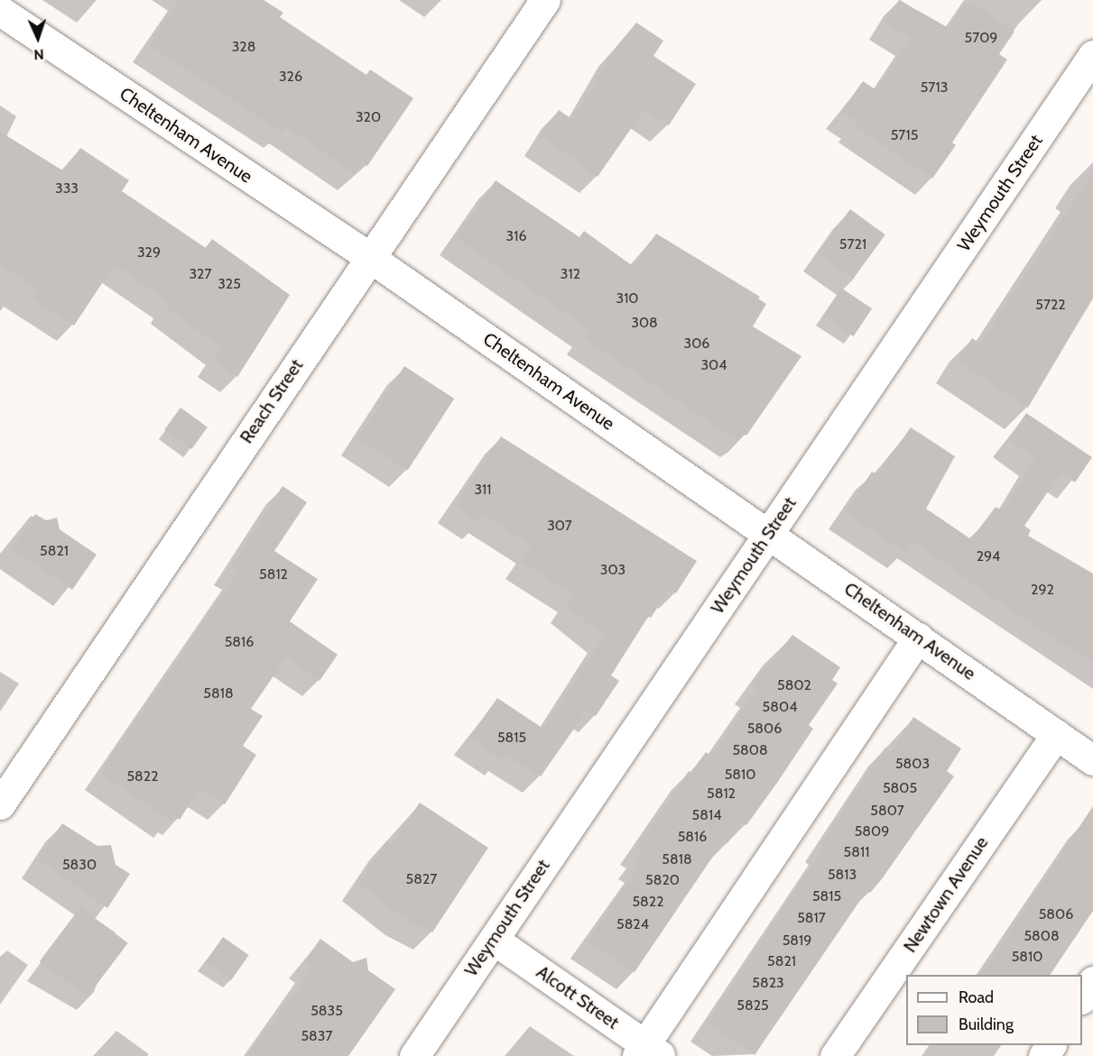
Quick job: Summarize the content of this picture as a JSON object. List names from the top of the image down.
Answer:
{
  "streets": {
    "street": [
      "Cheltenham Avenue",
      "Weymouth Street",
      "Reach Street",
      "Newtown Avenue",
      "Alcott Street"
    ]
  },
  "crossings": [
    ["Cheltenham Avenue", "Weymouth Street"],
    ["Cheltenham Avenue", "Reach Street"],
    ["Cheltenham Avenue", "Newtown Avenue"],
    ["Weymouth Street", "Alcott Street"]
  ],
  "house_numbers": [
    "5709",
    "328",
    "326",
    "5713",
    "320",
    "5715",
    "333",
    "316",
    "5721",
    "329",
    "327",
    "312",
    "325",
    "310",
    "5722",
    "308",
    "306",
    "304",
    "311",
    "307",
    "5821",
    "294",
    "303",
    "5812",
    "292",
    "5816",
    "5802",
    "5818",
    "5804",
    "5806",
    "5815",
    "5808",
    "5803",
    "5810",
    "5822",
    "5805",
    "5812",
    "5807",
    "5814",
    "5809",
    "5816",
    "5811",
    "5818",
    "5830",
    "5813",
    "5827",
    "5820",
    "5815",
    "5822",
    "5806",
    "5817",
    "5824",
    "5808",
    "5819",
    "5810",
    "5821",
    "5823",
    "5825",
    "5835",
    "5837"
  ],
  "legend": ["Road", "Building"],
  "north": "bottom"
}
